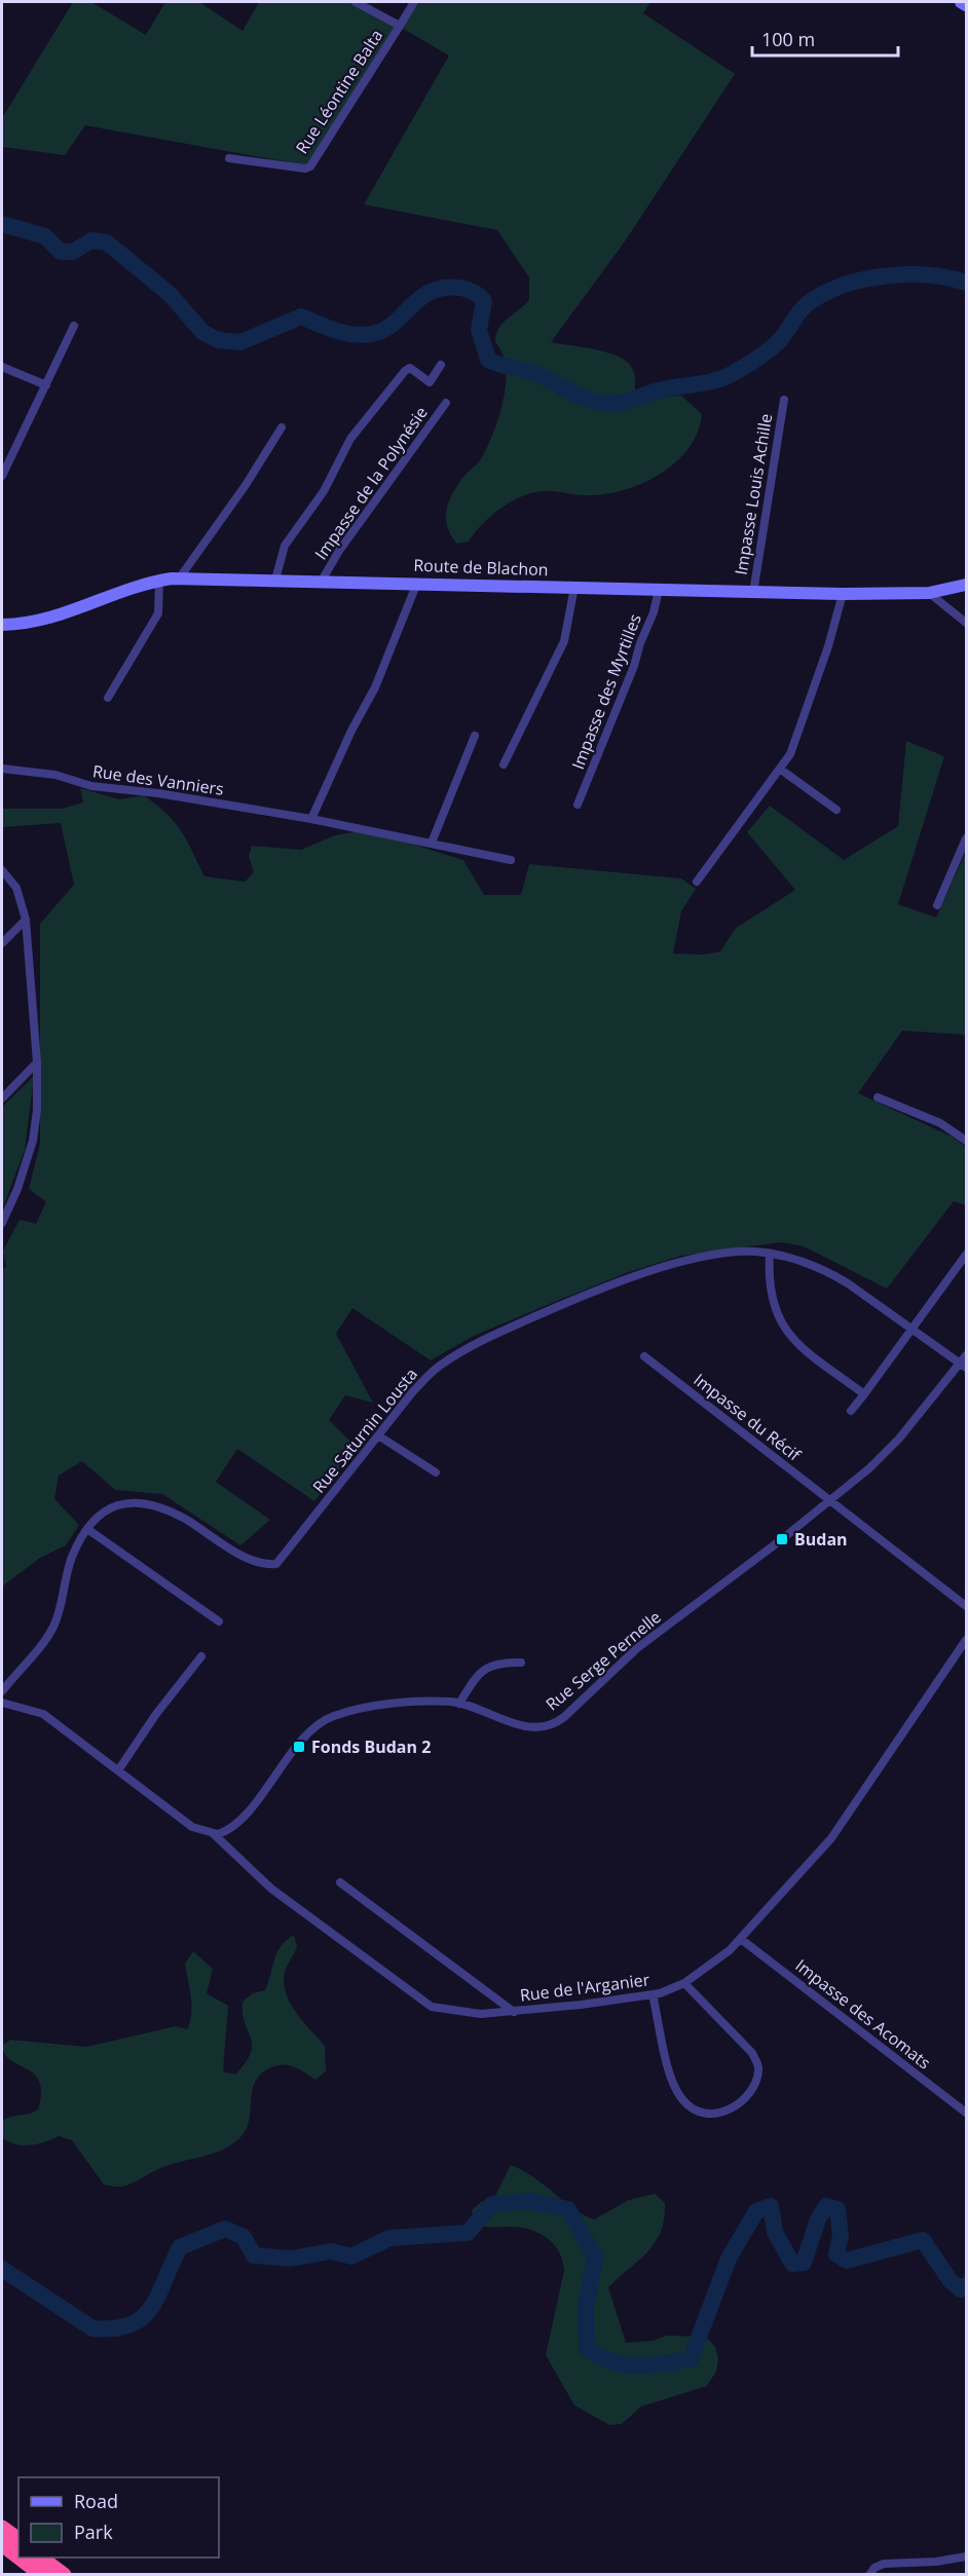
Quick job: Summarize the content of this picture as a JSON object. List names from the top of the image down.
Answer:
{
  "streets": {
    "street": [
      "Rue Léontine Balta",
      "Impasse de la Polynésie",
      "Impasse Louis Achille",
      "Route de Blachon",
      "Impasse des Myrtilles",
      "Rue des Vanniers",
      "Impasse du Récif",
      "Rue Saturnin Lousta",
      "Rue Serge Pernelle",
      "Rue de l'Arganier",
      "Impasse des Acomats"
    ]
  },
  "crossings": [
    ["Impasse de la Polynésie", "Route de Blachon"],
    ["Impasse Louis Achille", "Route de Blachon"],
    ["Route de Blachon", "Impasse des Myrtilles"],
    ["Impasse du Récif", "Rue Serge Pernelle"],
    ["Rue Saturnin Lousta", "Rue Serge Pernelle"],
    ["Rue Serge Pernelle", "Rue de l'Arganier"],
    ["Rue de l'Arganier", "Impasse des Acomats"]
  ],
  "places": {
    "transit": ["Budan", "Fonds Budan 2"]
  },
  "legend": ["Road", "Park"],
  "scale_bar": "100 m"
}
